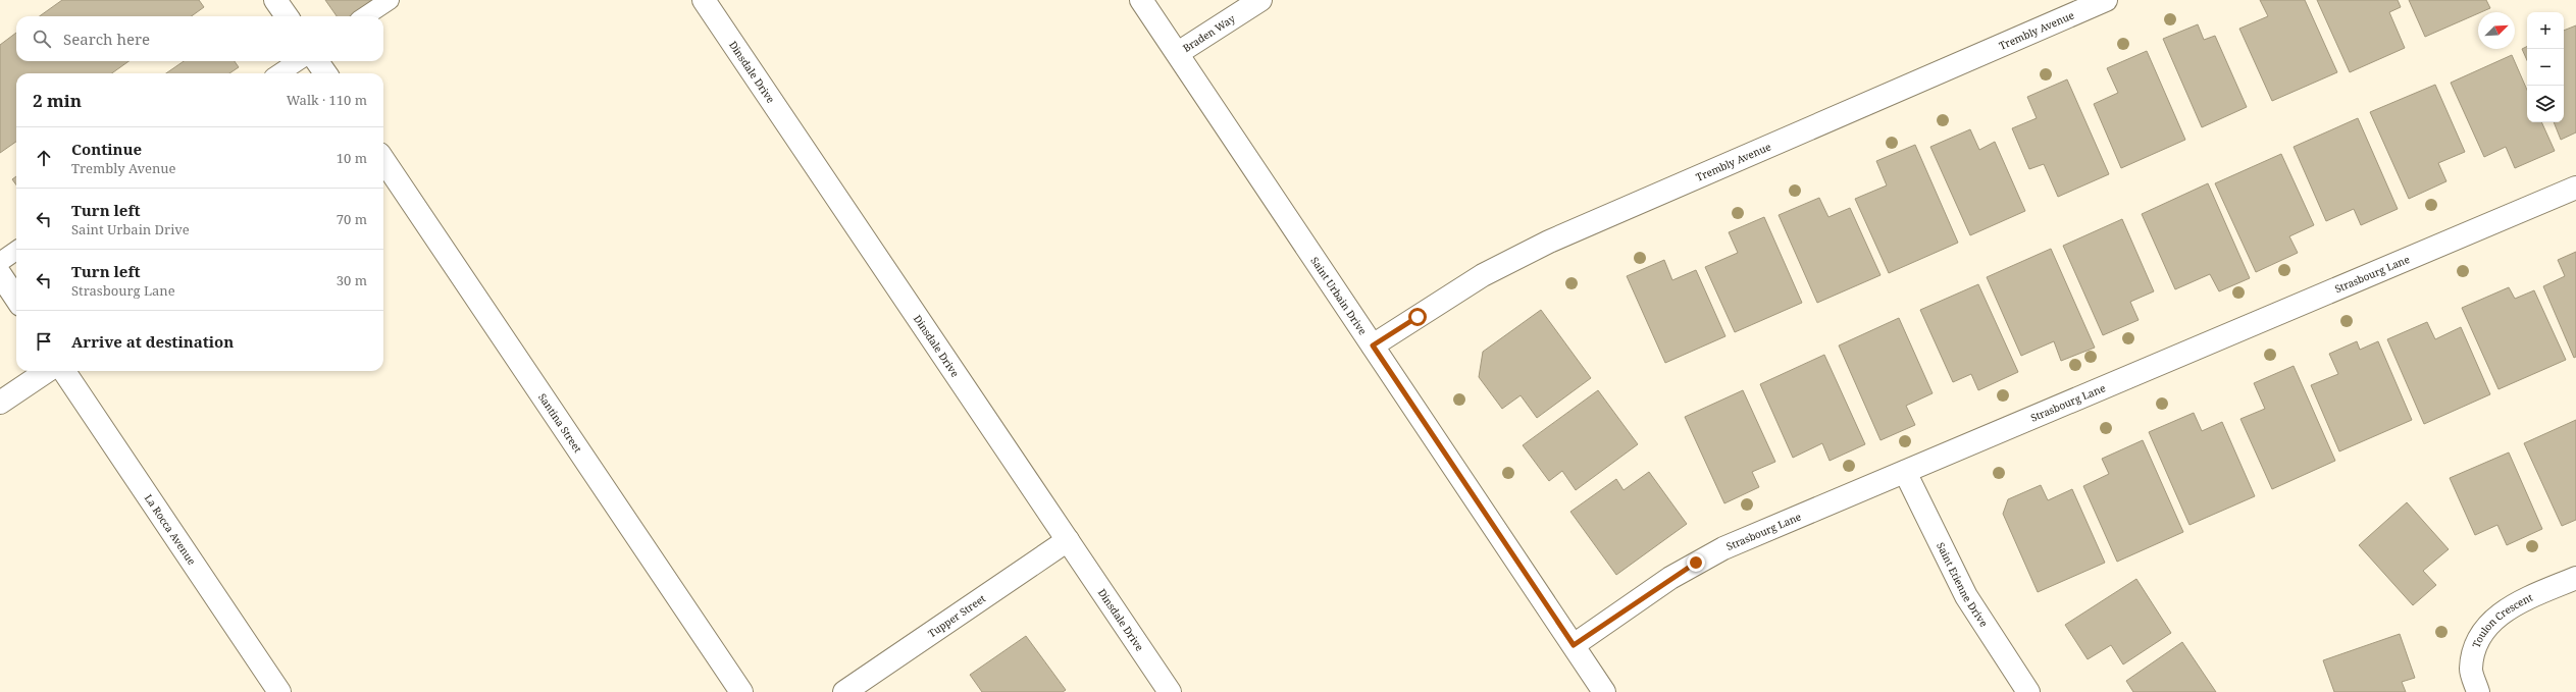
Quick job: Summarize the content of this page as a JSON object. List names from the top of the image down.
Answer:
{
  "streets": {
    "street": [
      "Trembly Avenue",
      "Braden Way",
      "Dinsdale Drive",
      "Strasbourg Lane",
      "Saint Urbain Drive",
      "Santina Street",
      "La Rocca Avenue",
      "Saint Etienne Drive",
      "Tupper Street",
      "Toulon Crescent"
    ]
  },
  "crossings": [
    ["Trembly Avenue", "Saint Urbain Drive"],
    ["Braden Way", "Saint Urbain Drive"],
    ["Dinsdale Drive", "Tupper Street"],
    ["Strasbourg Lane", "Saint Urbain Drive"],
    ["Strasbourg Lane", "Saint Etienne Drive"]
  ],
  "north": "top right",
  "page": {
    "map_buttons": ["+", "−"],
    "search": "Search here",
    "heading": ["2 min", "Walk · 110 m"],
    "list": [
      ["Continue", "Trembly Avenue", "10 m"],
      ["Turn left", "Saint Urbain Drive", "70 m"],
      ["Turn left", "Strasbourg Lane", "30 m"],
      "Arrive at destination"
    ]
  }
}
